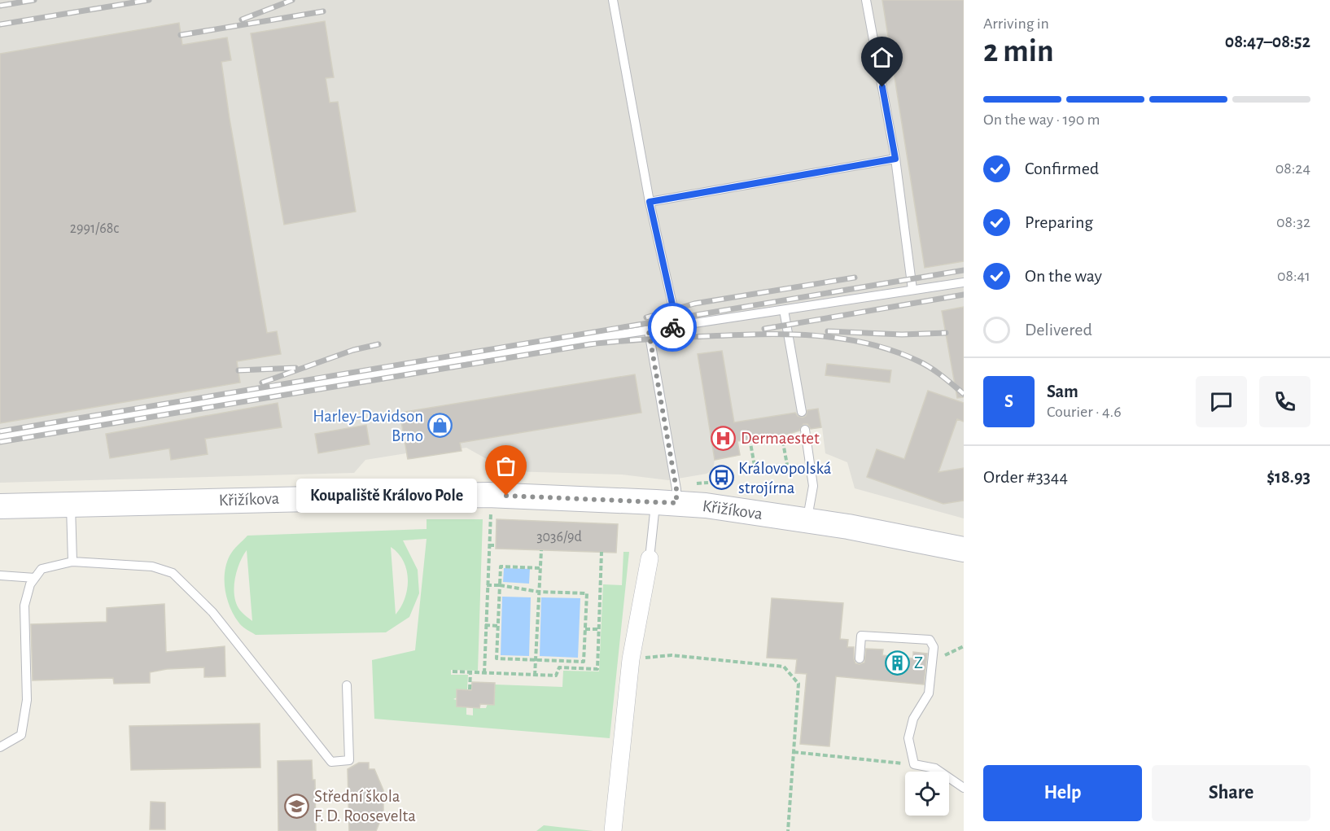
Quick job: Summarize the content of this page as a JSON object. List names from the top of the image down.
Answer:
{
  "streets": {
    "street": ["Křižíkova"]
  },
  "places": {
    "shop": ["Harley-Davidson Brno"],
    "hospital": ["Dermaestet"],
    "bus stop": ["Královopolská strojírna"],
    "other": ["Koupaliště Královo Pole"],
    "building": ["Z"],
    "school or university": ["Střední škola F. D. Roosevelta"]
  },
  "house_numbers": ["2991/68c", "3036/9d"],
  "page": {
    "heading": ["2 min", "Arriving in", "08:47–08:52"],
    "panel": [
      "Sam",
      "Courier · 4.6",
      "Order #3344",
      "$18.93"
    ],
    "bar": "On the way · 190 m",
    "list": [
      ["Confirmed", "08:24"],
      ["Preparing", "08:32"],
      ["On the way", "08:41"],
      "Delivered"
    ],
    "round": "S",
    "bubble": "Koupaliště Královo Pole",
    "buttons": ["Help", "Share"]
  }
}
